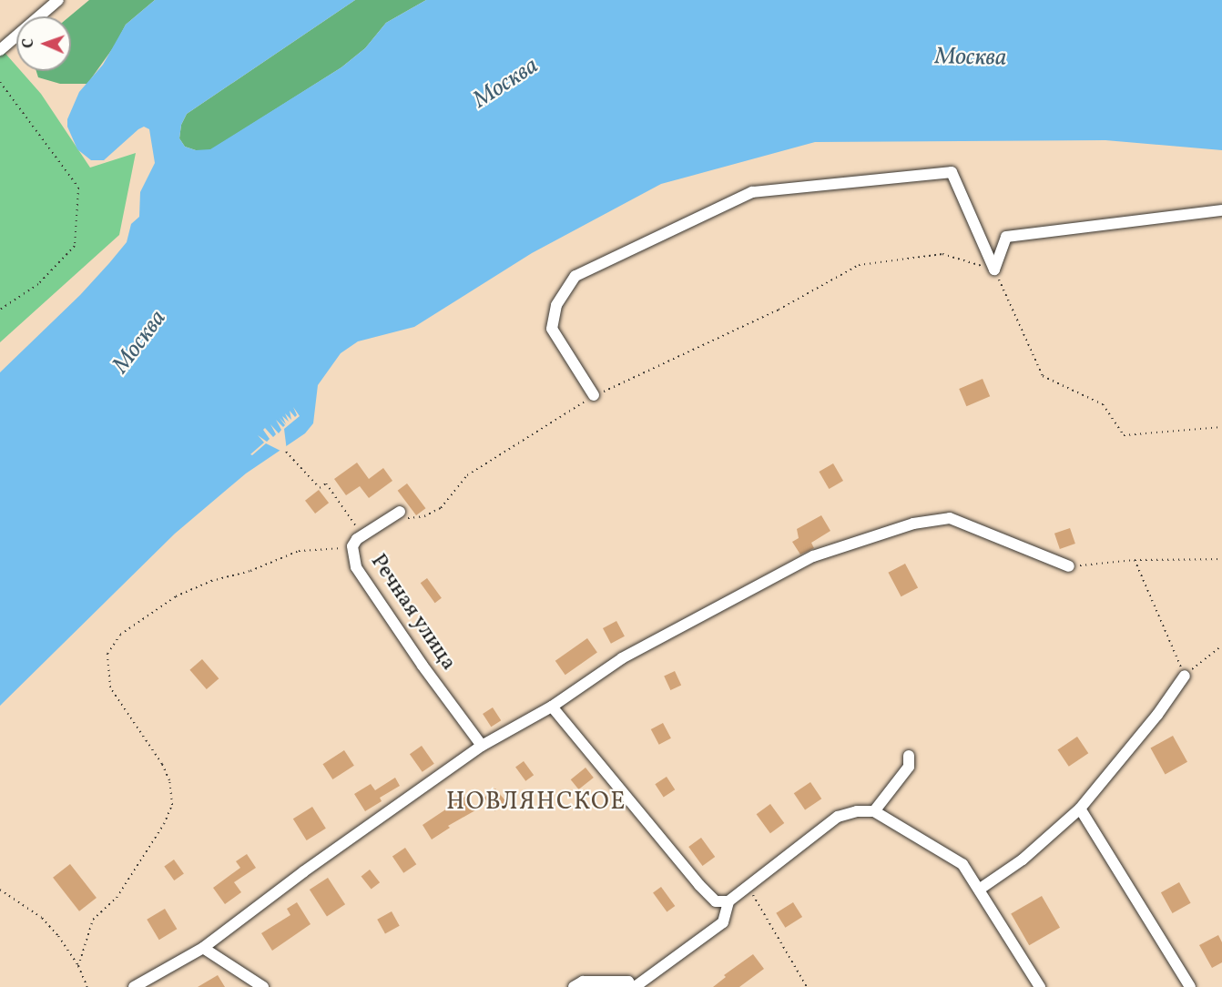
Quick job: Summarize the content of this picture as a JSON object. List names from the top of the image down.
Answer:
{
  "streets": {
    "street": ["Речная улица"]
  },
  "districts": ["НОВЛЯНСКОЕ"],
  "water": ["Москва"],
  "north": "left"
}
